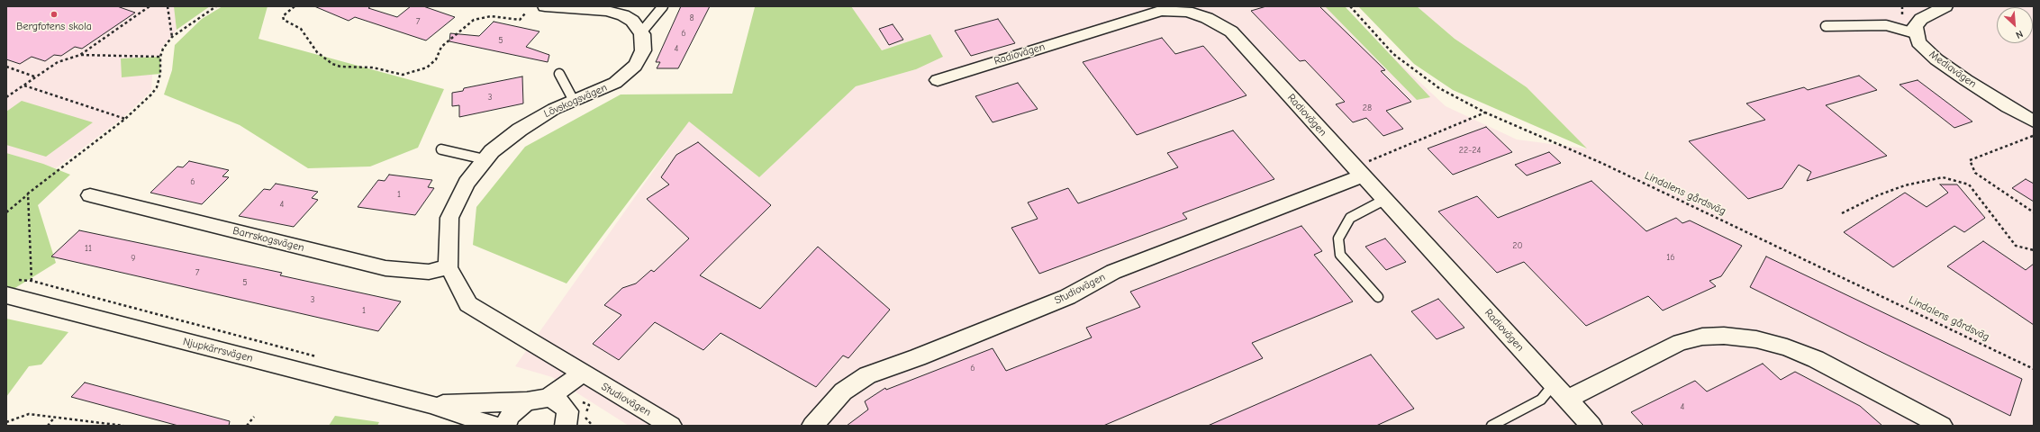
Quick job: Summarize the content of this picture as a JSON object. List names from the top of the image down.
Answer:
{
  "streets": {
    "street": [
      "Radiovägen",
      "Mediavägen",
      "Lövskogsvägen",
      "Barrskogsvägen",
      "Studiovägen",
      "Njupkärrsvägen"
    ],
    "path": ["Lindalens gårdsväg"]
  },
  "crossings": [
    ["Radiovägen", "Studiovägen"],
    ["Lövskogsvägen", "Barrskogsvägen"],
    ["Lövskogsvägen", "Studiovägen"]
  ],
  "places": ["Bergfotens skola"],
  "house_numbers": [
    "8",
    "7",
    "6",
    "5",
    "4",
    "3",
    "28",
    "22-24",
    "6",
    "1",
    "4",
    "20",
    "11",
    "16",
    "9",
    "7",
    "5",
    "3",
    "1",
    "6",
    "4"
  ],
  "north": "bottom right"
}
